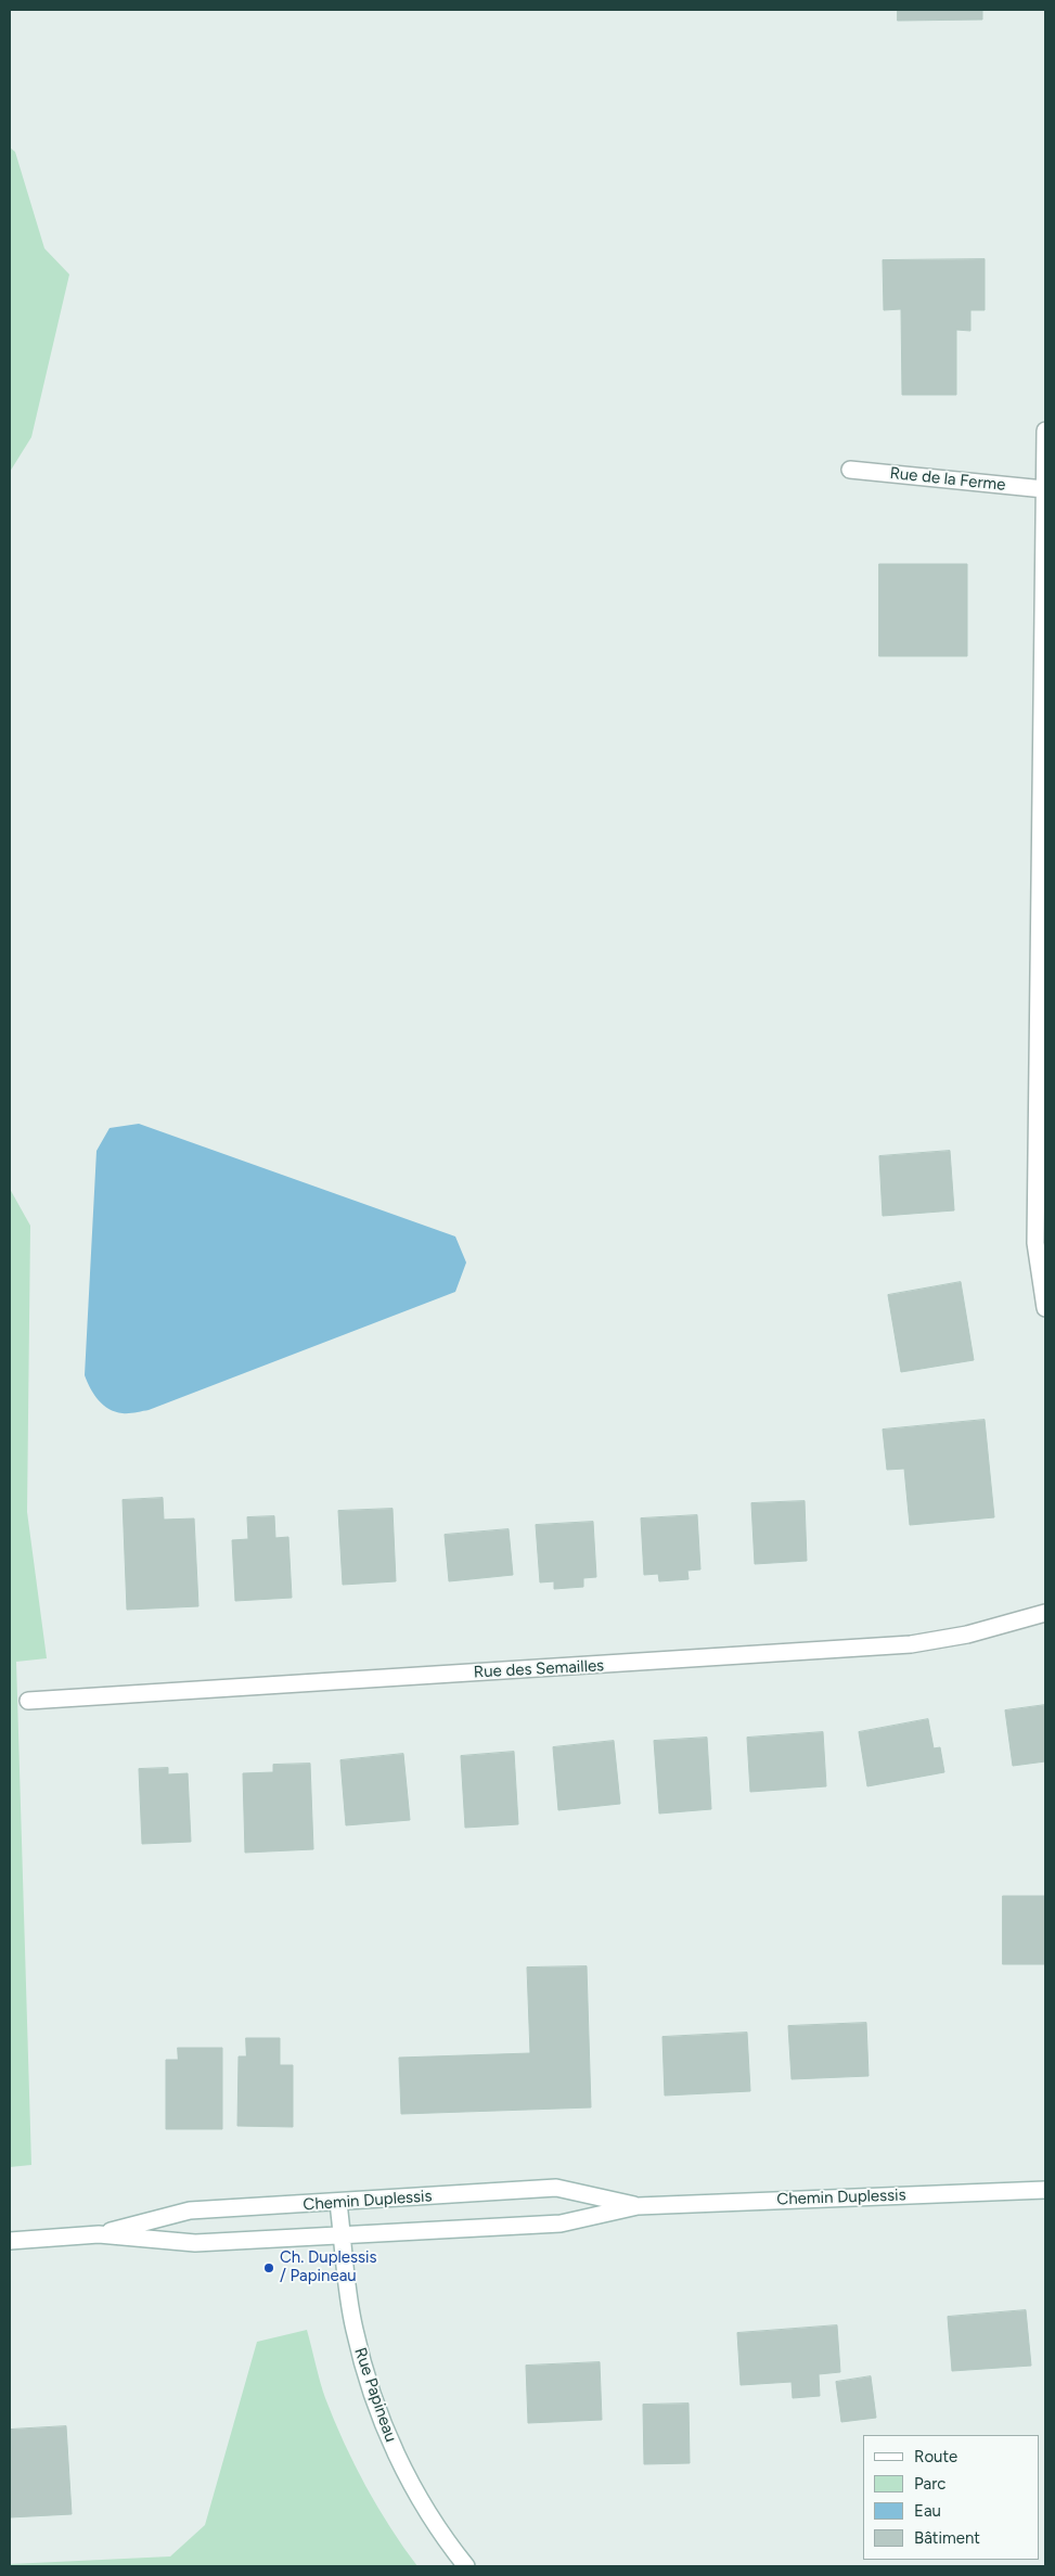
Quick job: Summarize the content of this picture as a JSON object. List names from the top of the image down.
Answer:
{
  "streets": {
    "street": [
      "Rue de la Ferme",
      "Rue des Semailles",
      "Chemin Duplessis",
      "Rue Papineau"
    ]
  },
  "crossings": [
    ["Chemin Duplessis", "Rue Papineau"]
  ],
  "places": ["Ch. Duplessis / Papineau"],
  "legend": [
    "Route",
    "Parc",
    "Eau",
    "Bâtiment"
  ]
}
